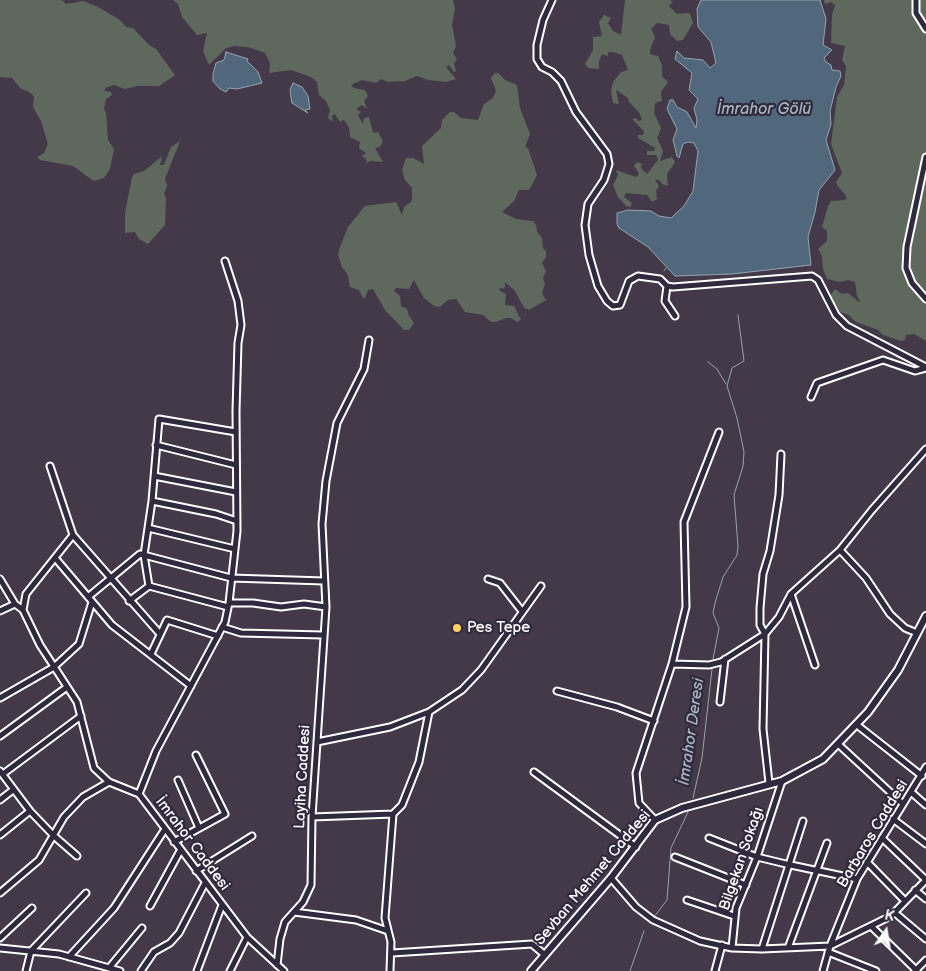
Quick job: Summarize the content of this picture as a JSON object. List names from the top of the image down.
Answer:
{
  "streets": {
    "main road": ["Sevban Mehmet Caddesi"],
    "street": [
      "Layiha Caddesi",
      "Barbaros Caddesi",
      "İmrahor Caddesi",
      "Bilgekan Sokağı"
    ]
  },
  "crossings": [
    ["Layiha Caddesi", "İmrahor Caddesi"],
    ["Bilgekan Sokağı", "Sevban Mehmet Caddesi"]
  ],
  "water": ["İmrahor Gölü", "İmrahor Deresi"],
  "places": ["Pes Tepe"],
  "north": "top"
}
